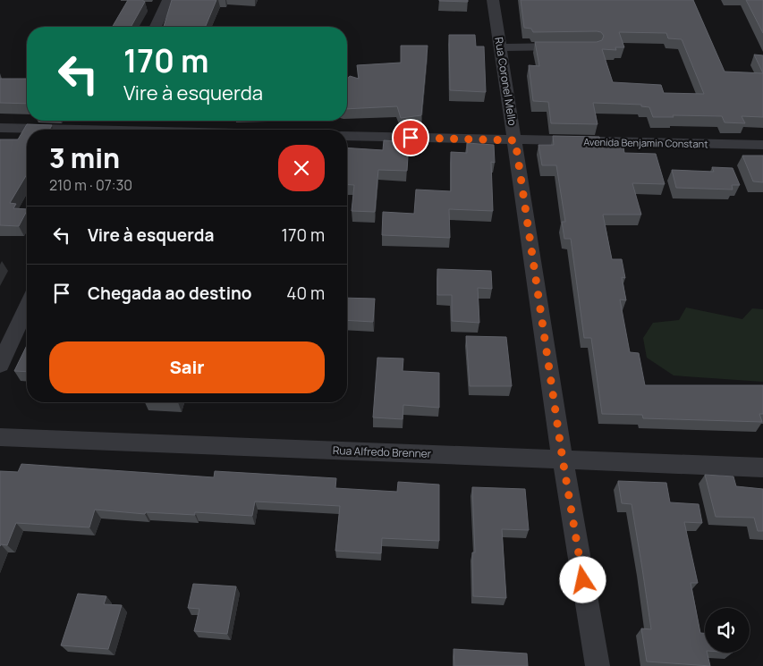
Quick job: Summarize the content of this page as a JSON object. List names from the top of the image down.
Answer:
{
  "streets": {
    "street": ["Rua Coronel Mello", "Avenida Benjamin Constant", "Rua Alfredo Brenner"]
  },
  "crossings": [
    ["Rua Coronel Mello", "Avenida Benjamin Constant"],
    ["Rua Coronel Mello", "Rua Alfredo Brenner"]
  ],
  "page": {
    "turn": ["170 m", "Vire à esquerda"],
    "heading": ["3 min", "210 m · 07:30"],
    "list": [
      {
        "name": "Vire à esquerda",
        "value": "170 m"
      },
      {
        "name": "Chegada ao destino",
        "value": "40 m"
      }
    ],
    "buttons": "Sair"
  }
}
